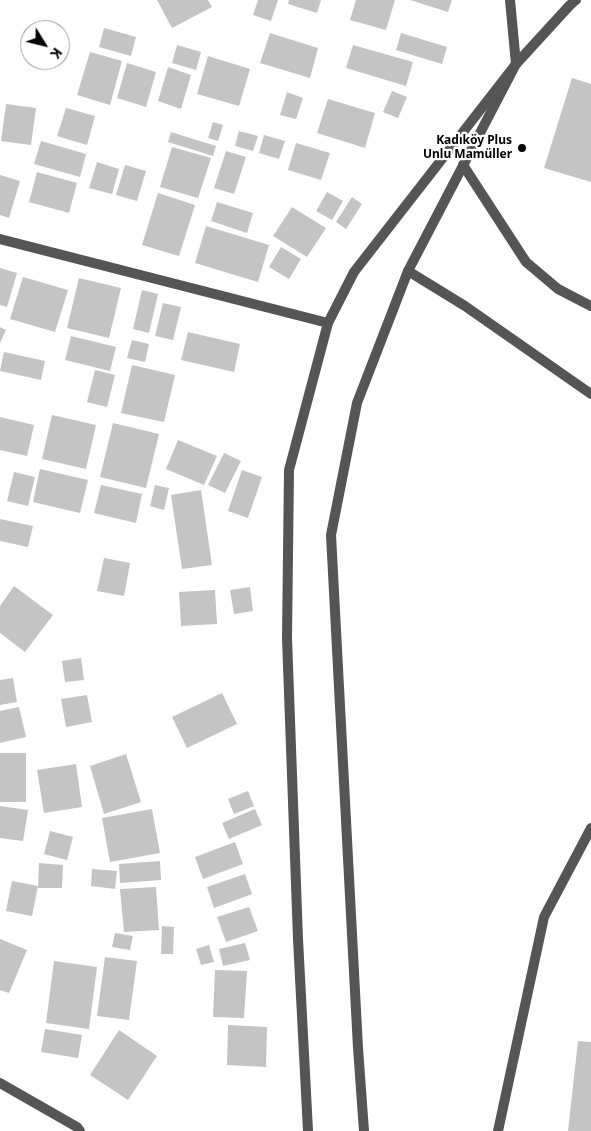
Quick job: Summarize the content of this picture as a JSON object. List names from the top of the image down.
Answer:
{
  "places": ["Kadıköy Plus Unlu Mamüller"],
  "north": "bottom right"
}
